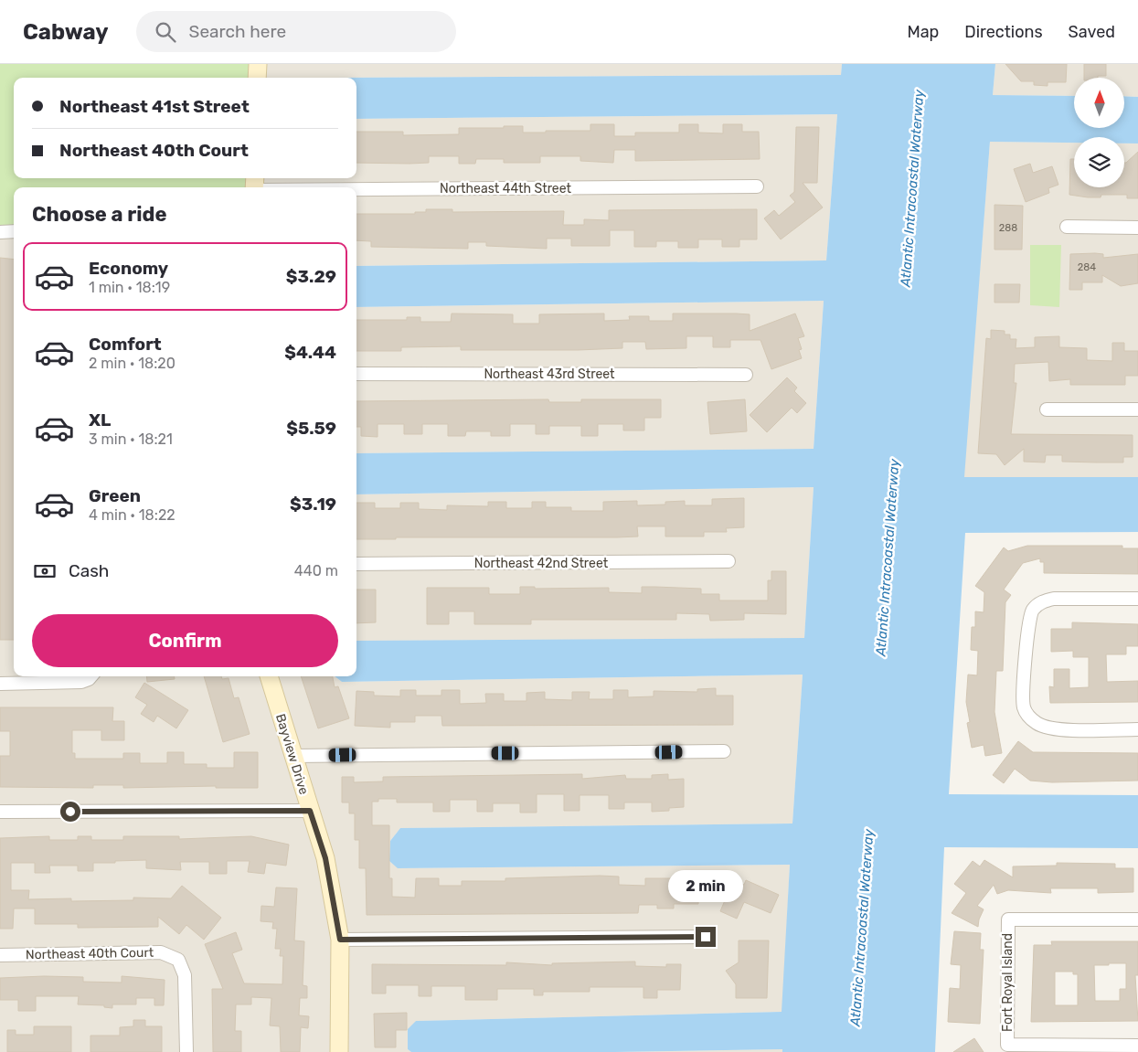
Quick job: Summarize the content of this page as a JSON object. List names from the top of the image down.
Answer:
{
  "streets": {
    "street": [
      "Northeast 44th Street",
      "Northeast 43rd Street",
      "Northeast 42nd Street",
      "Bayview Drive",
      "Northeast 40th Court",
      "Fort Royal Island"
    ]
  },
  "water": ["Atlantic Intracoastal Waterway"],
  "house_numbers": ["288", "284"],
  "north": "top",
  "page": {
    "header": "Cabway",
    "search": "Search here",
    "nav": ["Map", "Directions", "Saved"],
    "banner": ["Northeast 41st Street", "Northeast 40th Court"],
    "heading": "Choose a ride",
    "list": [
      {
        "name": "Economy",
        "note": "1 min · 18:19",
        "value": "$3.29"
      },
      {
        "name": "Comfort",
        "note": "2 min · 18:20",
        "value": "$4.44"
      },
      {
        "name": "XL",
        "note": "3 min · 18:21",
        "value": "$5.59"
      },
      {
        "name": "Green",
        "note": "4 min · 18:22",
        "value": "$3.19"
      }
    ],
    "pay": ["Cash", "440 m"],
    "buttons": "Confirm",
    "bubble": "2 min"
  }
}
